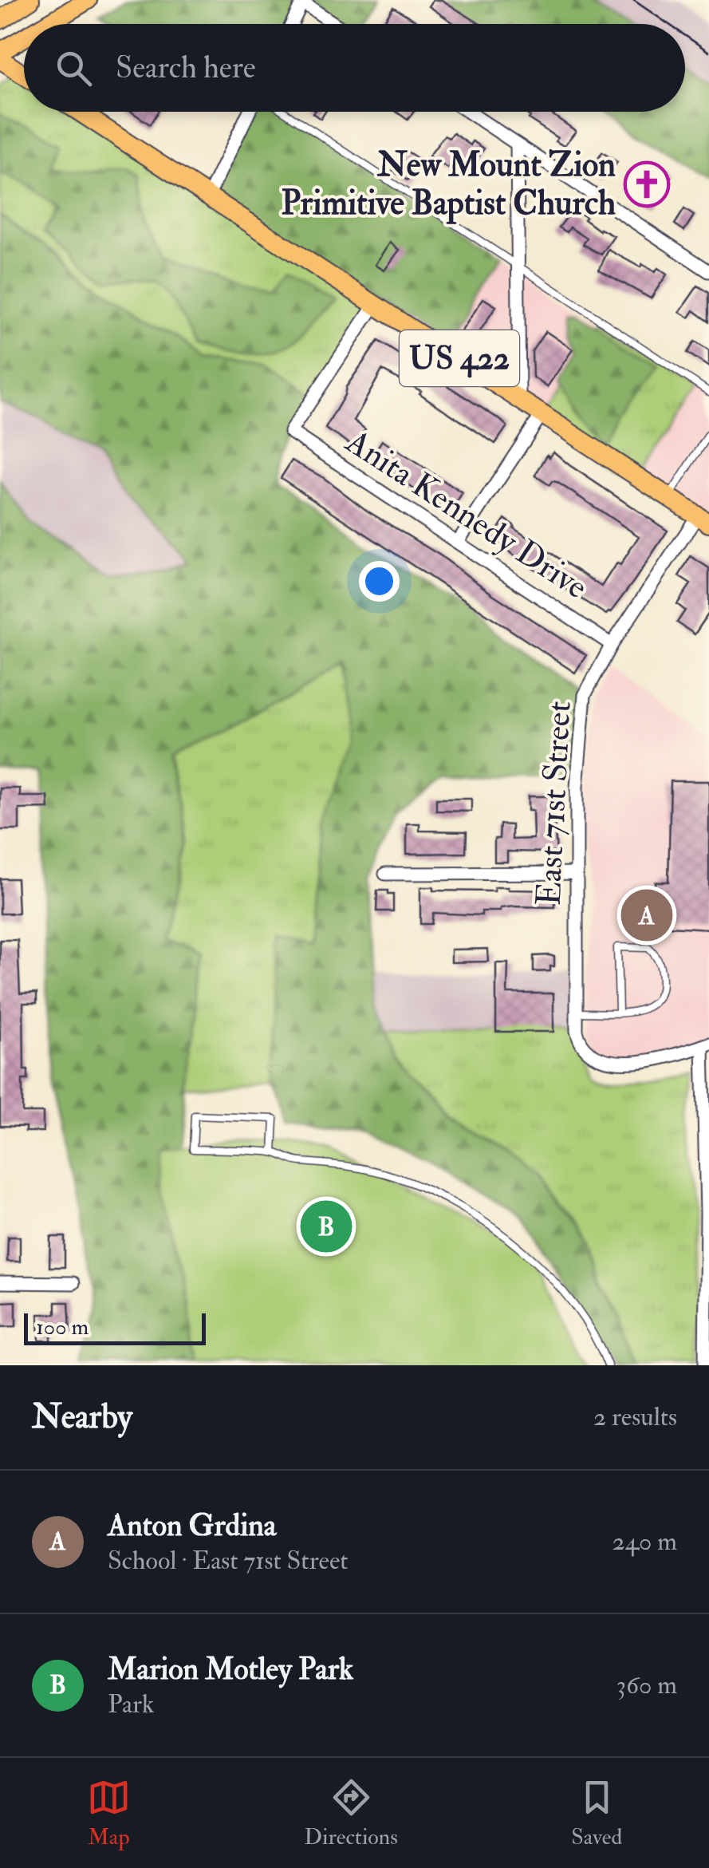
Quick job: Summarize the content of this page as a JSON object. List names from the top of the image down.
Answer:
{
  "streets": {
    "main road": ["US 422"],
    "street": ["Anita Kennedy Drive", "East 71st Street"]
  },
  "crossings": [
    ["US 422", "Anita Kennedy Drive"],
    ["US 422", "East 71st Street"],
    ["Anita Kennedy Drive", "East 71st Street"]
  ],
  "places": {
    "church": ["New Mount Zion Primitive Baptist Church"]
  },
  "scale_bar": "100 m",
  "page": {
    "search": "Search here",
    "pins": ["A", "B"],
    "scale": "100 m",
    "heading": ["Nearby", "2 results"],
    "list": [
      {
        "mark": "A",
        "name": "Anton Grdina",
        "note": "School · East 71st Street",
        "value": "240 m"
      },
      {
        "mark": "B",
        "name": "Marion Motley Park",
        "note": "Park",
        "value": "360 m"
      }
    ],
    "nav": ["Map", "Directions", "Saved"]
  }
}
